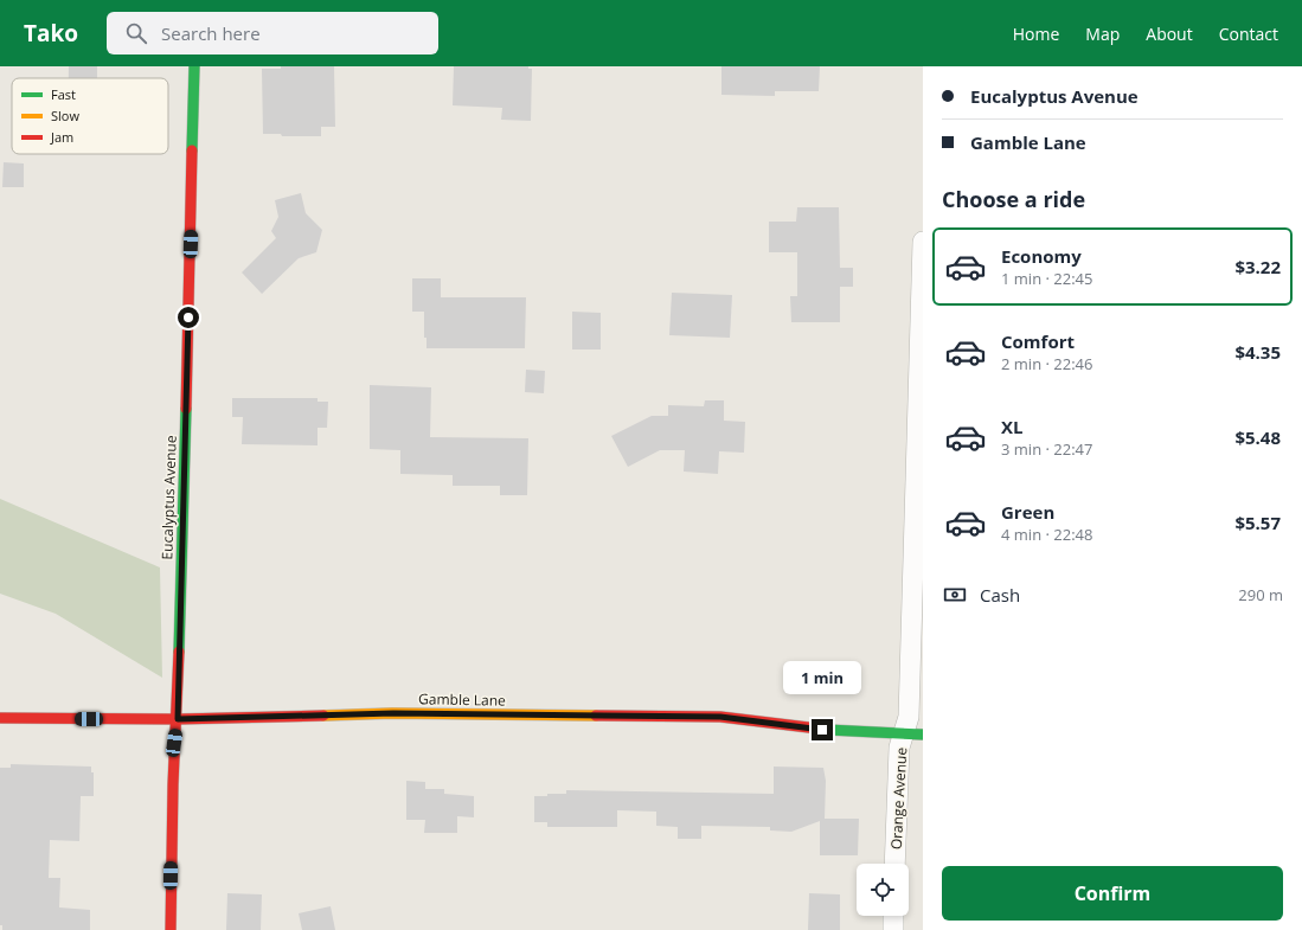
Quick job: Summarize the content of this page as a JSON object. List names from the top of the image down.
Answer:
{
  "streets": {
    "street": ["Eucalyptus Avenue", "Gamble Lane", "Orange Avenue"]
  },
  "crossings": [
    ["Eucalyptus Avenue", "Gamble Lane"],
    ["Gamble Lane", "Orange Avenue"]
  ],
  "legend": ["Fast", "Slow", "Jam"],
  "page": {
    "header": "Tako",
    "search": "Search here",
    "nav": [
      "Home",
      "Map",
      "About",
      "Contact"
    ],
    "banner": ["Eucalyptus Avenue", "Gamble Lane"],
    "heading": "Choose a ride",
    "list": [
      {
        "name": "Economy",
        "note": "1 min · 22:45",
        "value": "$3.22"
      },
      {
        "name": "Comfort",
        "note": "2 min · 22:46",
        "value": "$4.35"
      },
      {
        "name": "XL",
        "note": "3 min · 22:47",
        "value": "$5.48"
      },
      {
        "name": "Green",
        "note": "4 min · 22:48",
        "value": "$5.57"
      }
    ],
    "pay": ["Cash", "290 m"],
    "bubble": "1 min",
    "buttons": "Confirm"
  }
}
